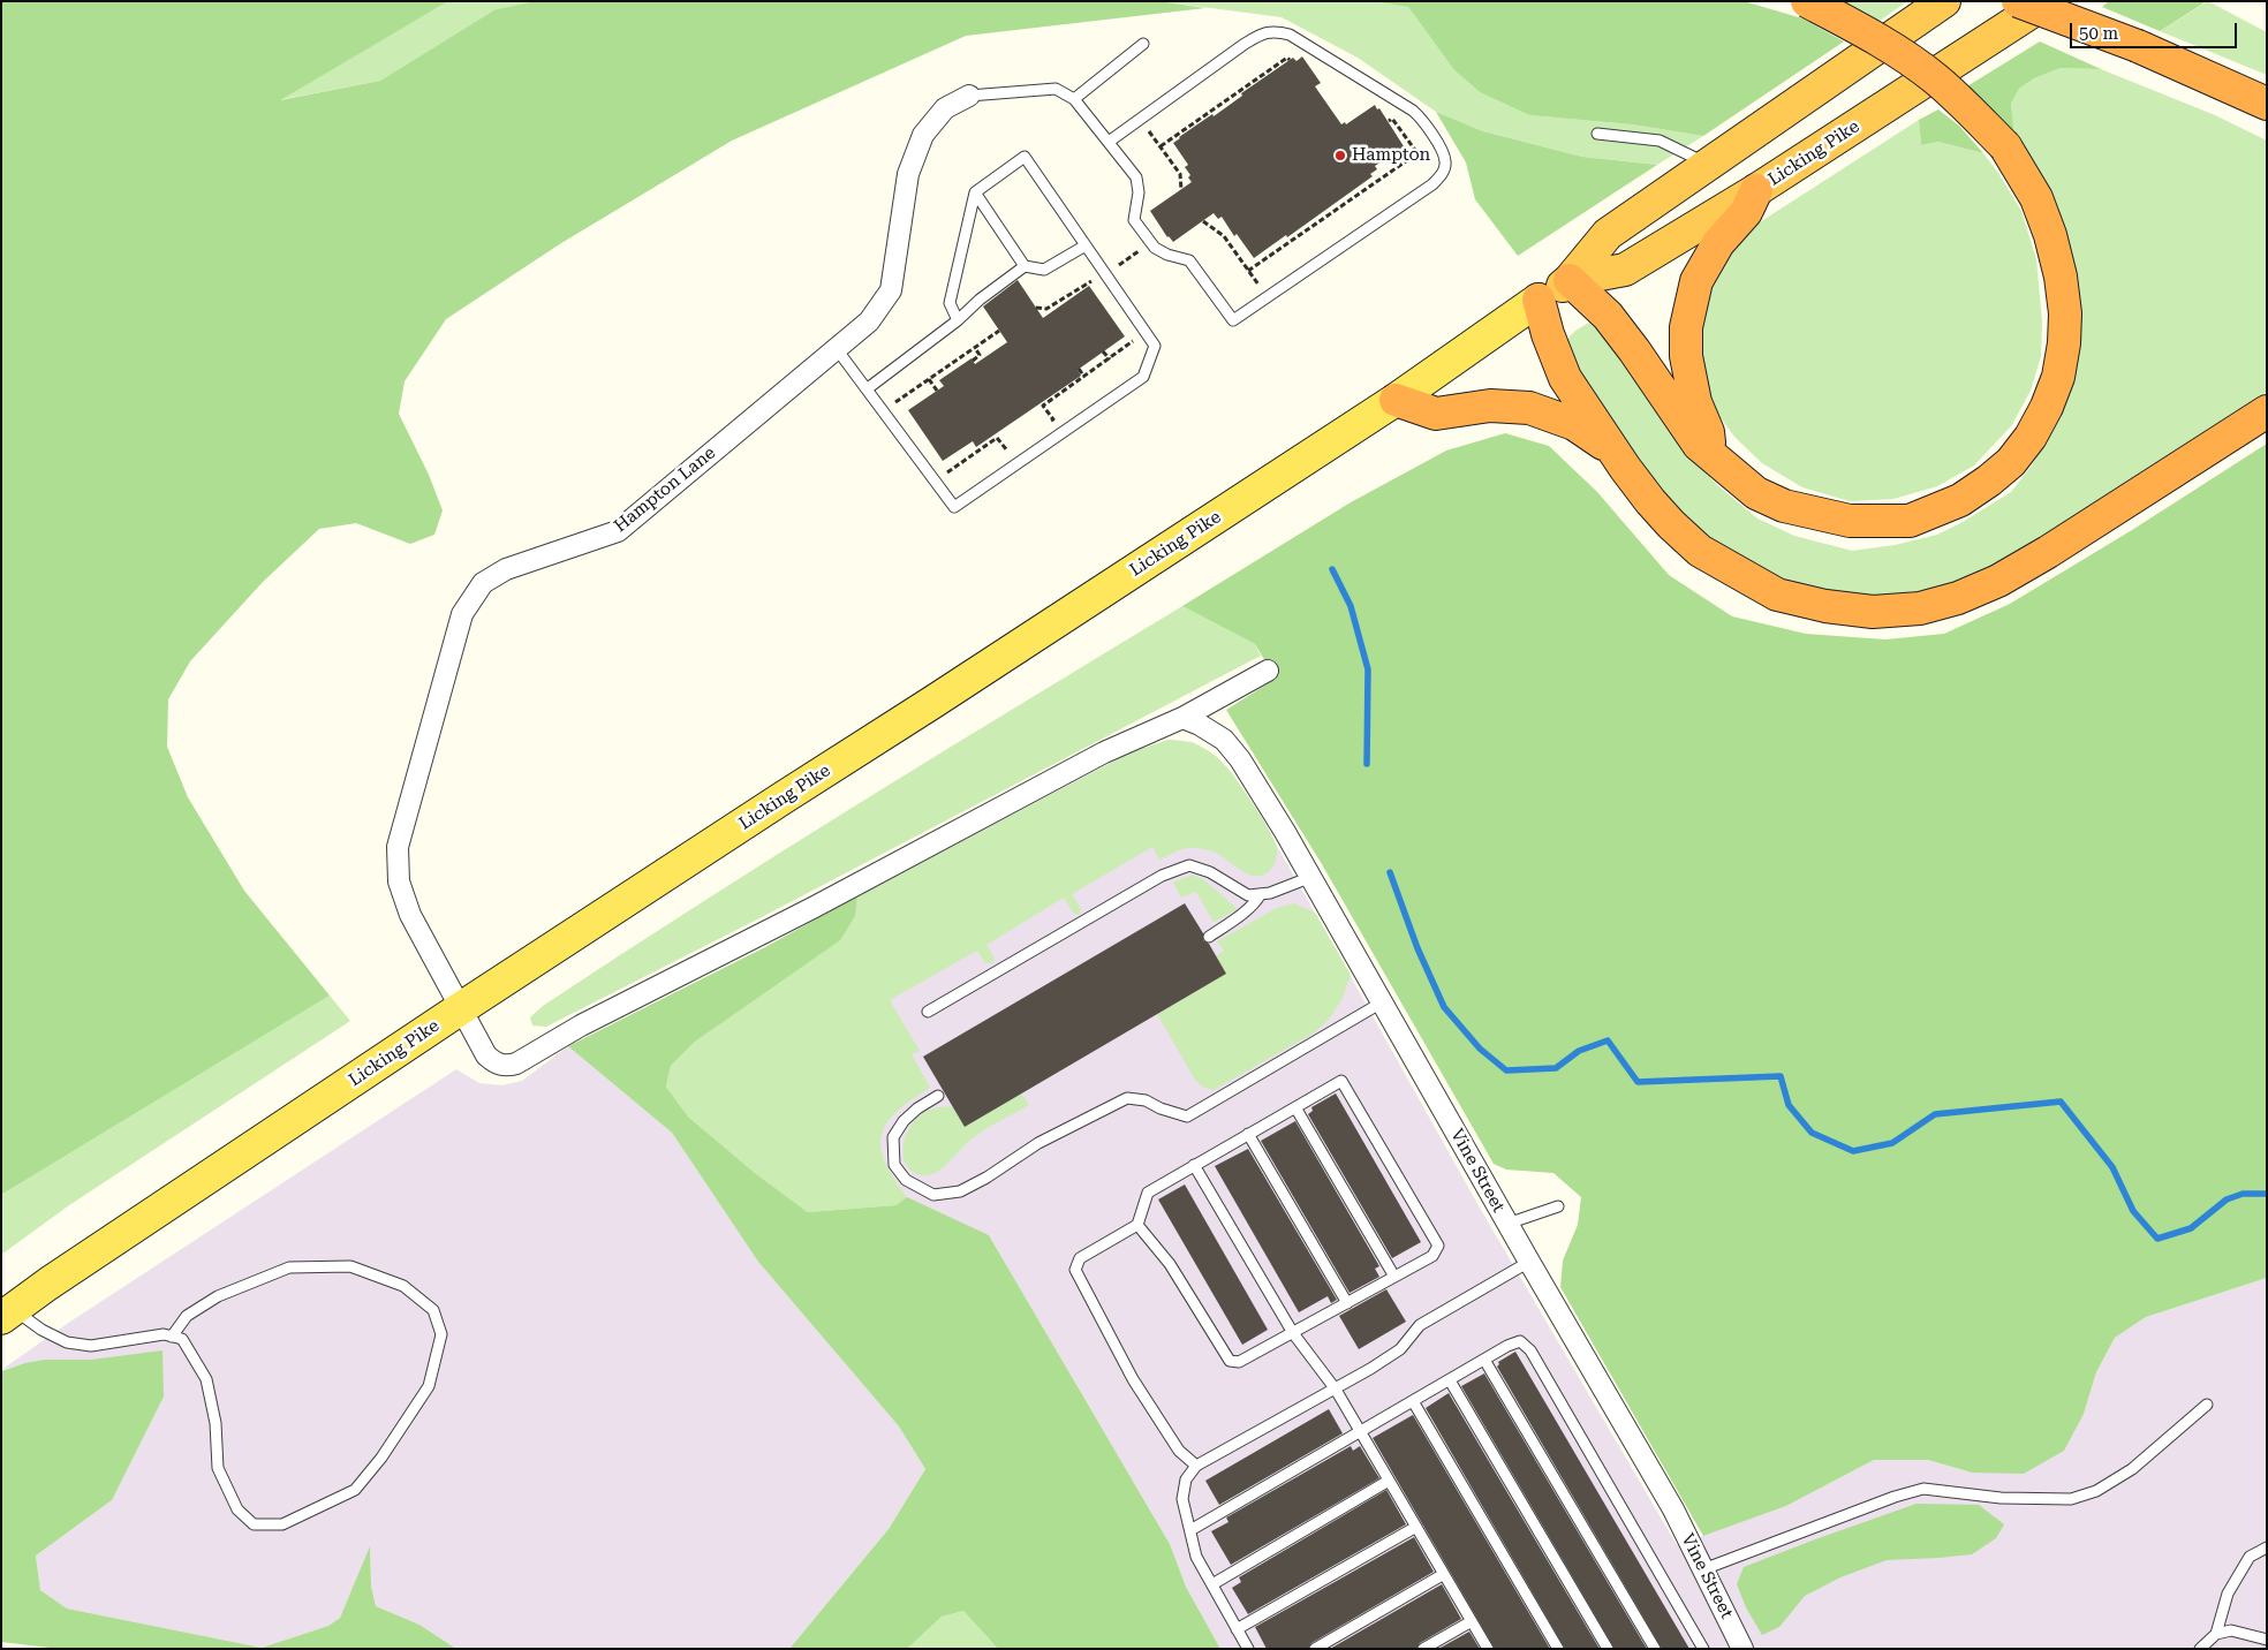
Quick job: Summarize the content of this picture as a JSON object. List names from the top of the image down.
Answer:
{
  "streets": {
    "highway": ["Licking Pike"],
    "street": ["Hampton Lane", "Vine Street"]
  },
  "crossings": [
    ["Licking Pike", "Hampton Lane"],
    ["Hampton Lane", "Vine Street"]
  ],
  "places": ["Hampton"],
  "scale_bar": "50 m"
}
